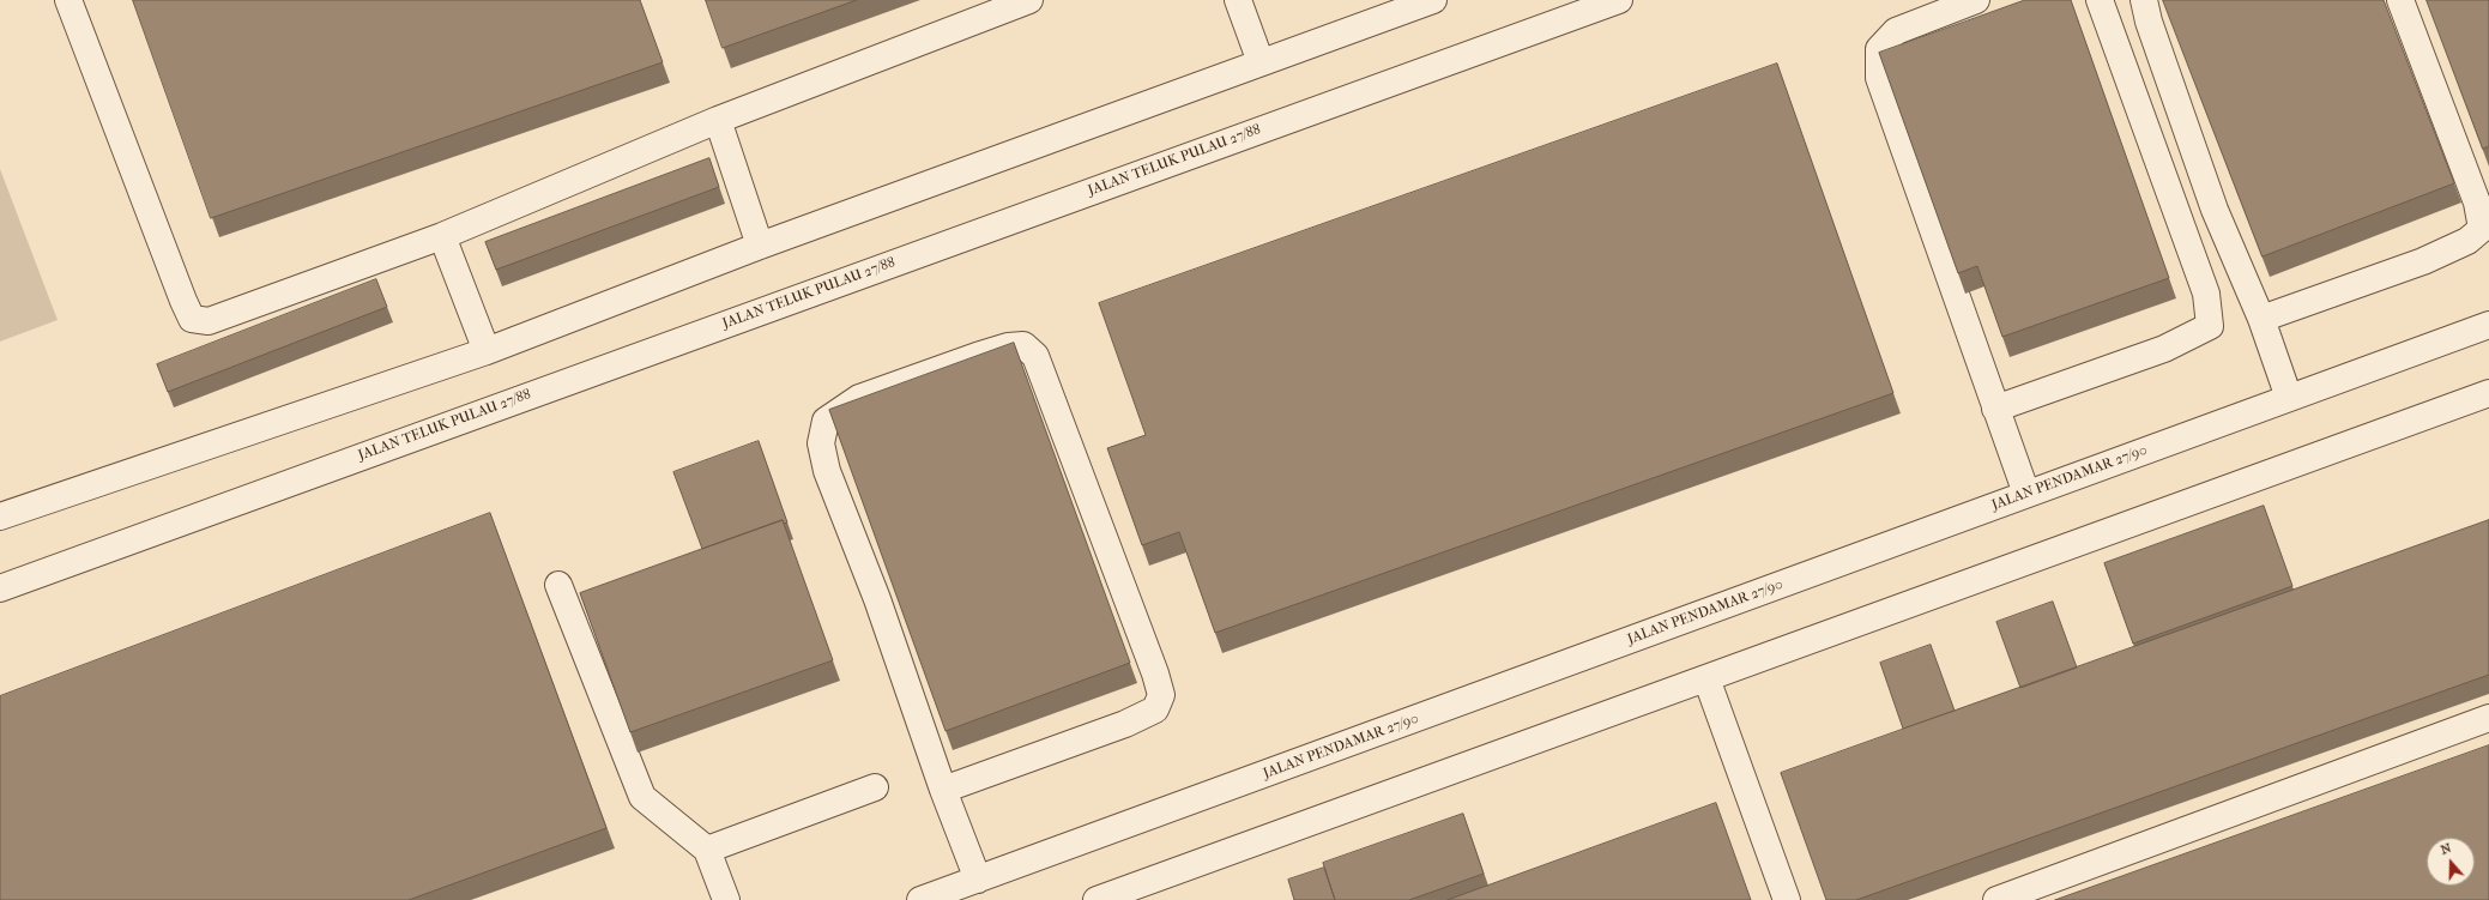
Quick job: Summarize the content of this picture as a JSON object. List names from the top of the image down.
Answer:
{
  "streets": {
    "street": ["JALAN TELUK PULAU 27/88", "JALAN PENDAMAR 27/90"]
  },
  "north": "top"
}
